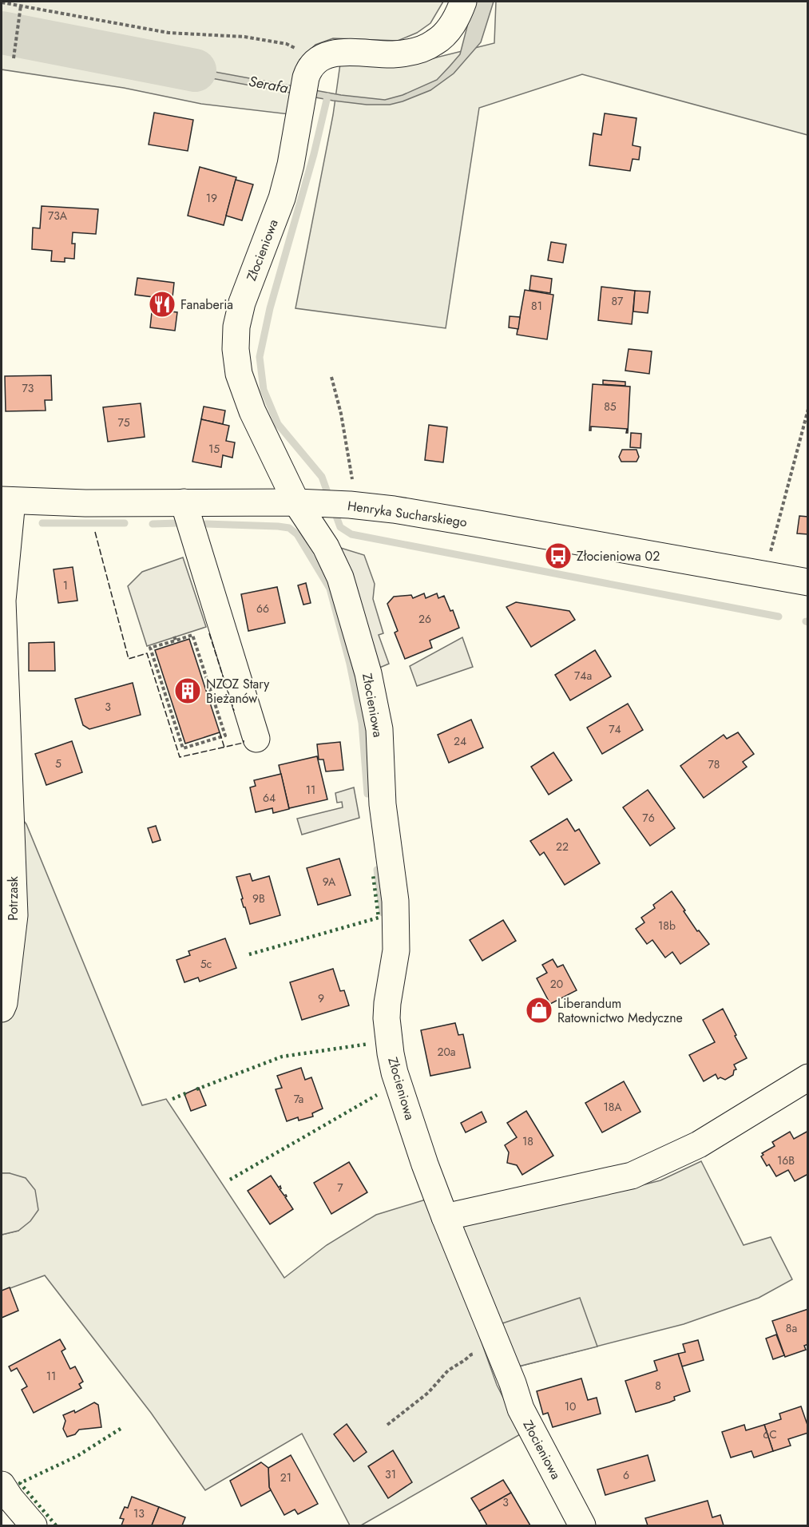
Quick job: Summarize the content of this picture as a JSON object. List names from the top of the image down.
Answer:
{
  "streets": {
    "street": ["Złocieniowa", "Henryka Sucharskiego", "Potrzask"]
  },
  "crossings": [
    ["Złocieniowa", "Henryka Sucharskiego"],
    ["Henryka Sucharskiego", "Potrzask"]
  ],
  "water": ["Serafa"],
  "places": {
    "restaurant": ["Fanaberia"],
    "bus stop": ["Złocieniowa 02"],
    "building": ["NZOZ Stary Bieżanów"],
    "shop": ["Liberandum Ratownictwo Medyczne"]
  },
  "house_numbers": [
    "19",
    "73A",
    "87",
    "81",
    "73",
    "85",
    "75",
    "15",
    "1",
    "66",
    "26",
    "74a",
    "3",
    "74",
    "24",
    "5",
    "78",
    "11",
    "64",
    "76",
    "22",
    "9A",
    "9B",
    "18b",
    "5c",
    "20",
    "9",
    "20a",
    "7a",
    "18A",
    "18",
    "16B",
    "7",
    "8a",
    "11",
    "8",
    "10",
    "6C",
    "31",
    "6",
    "21",
    "3",
    "13"
  ]
}
